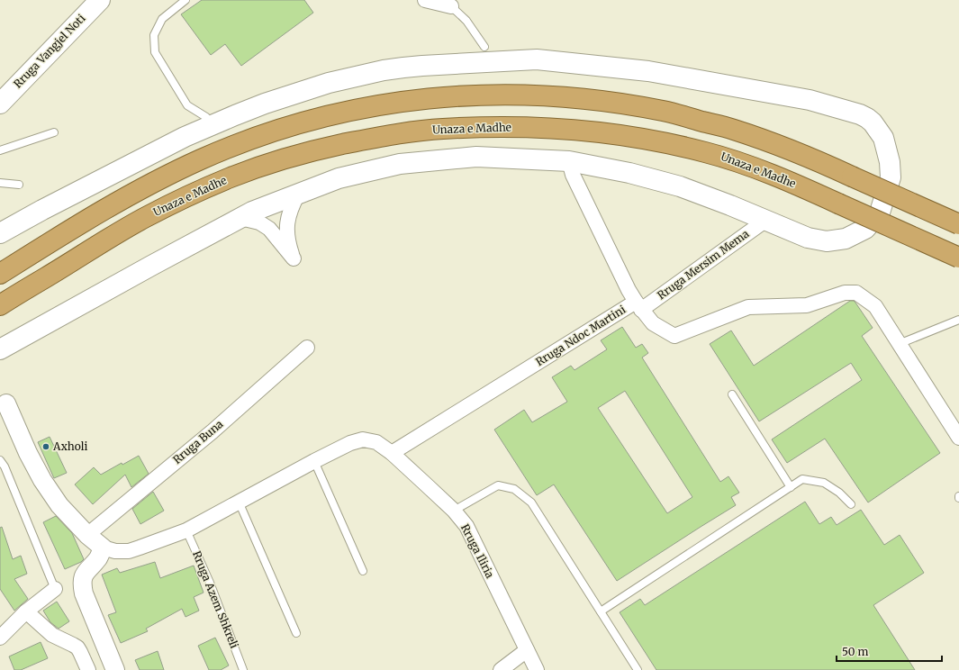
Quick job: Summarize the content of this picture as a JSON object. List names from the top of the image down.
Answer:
{
  "streets": {
    "highway": ["Unaza e Madhe"],
    "main road": ["Rruga Vangjel Noti"],
    "street": [
      "Rruga Mersim Mema",
      "Rruga Ndoc Martini",
      "Rruga Buna",
      "Rruga Iliria"
    ],
    "lane": ["Rruga Azem Shkreli"]
  },
  "crossings": [
    ["Rruga Mersim Mema", "Rruga Ndoc Martini"],
    ["Rruga Ndoc Martini", "Rruga Iliria"]
  ],
  "places": ["Axholi"],
  "scale_bar": "50 m"
}
